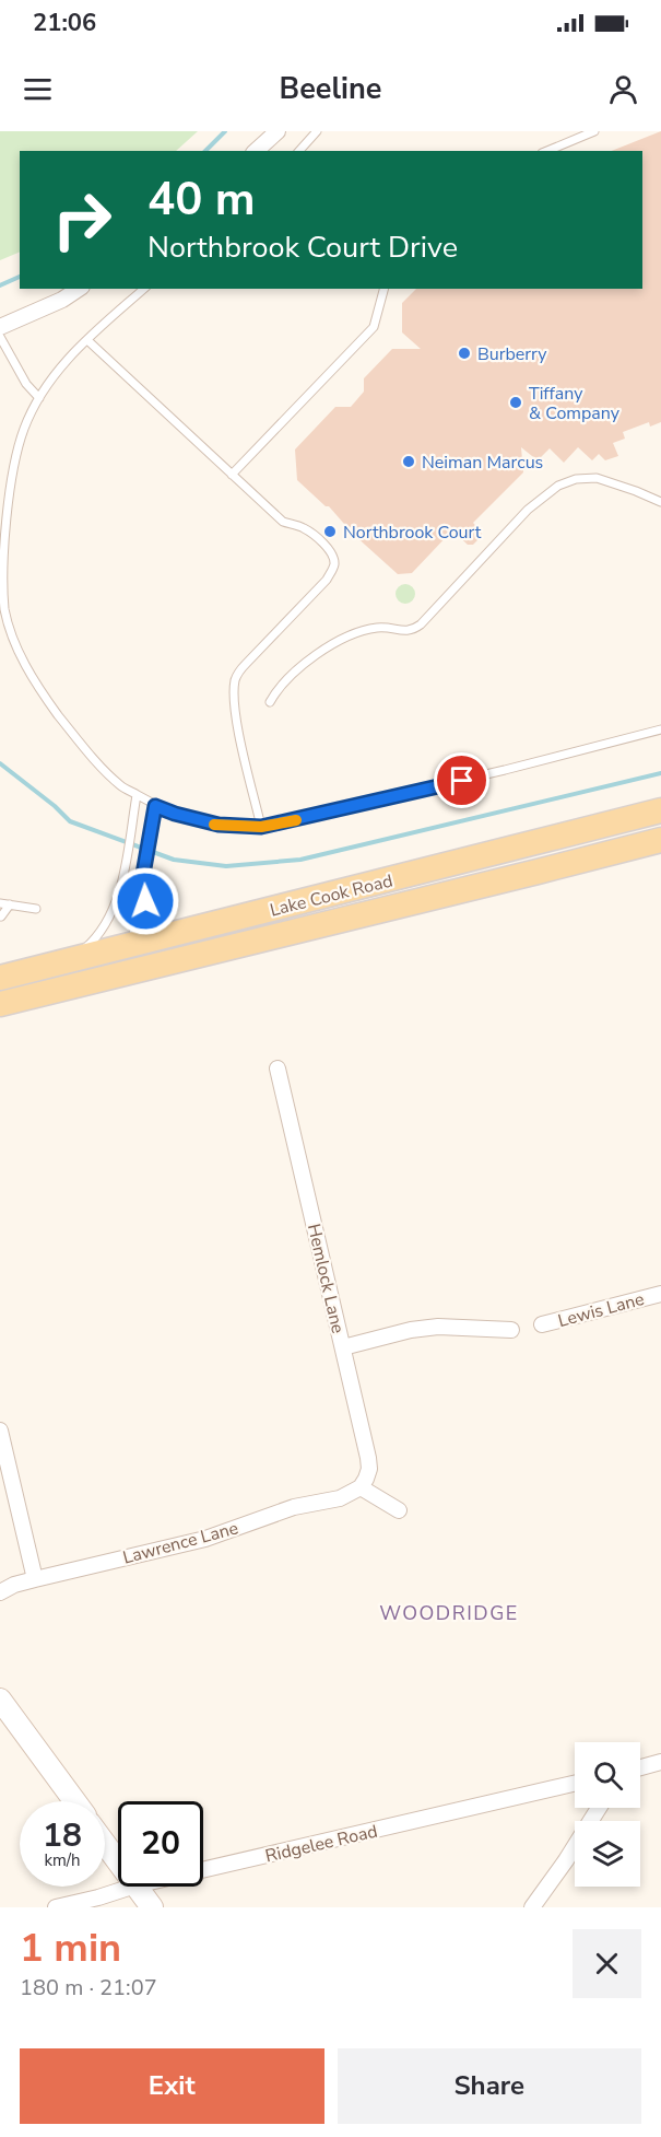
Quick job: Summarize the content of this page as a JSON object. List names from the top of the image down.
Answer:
{
  "streets": {
    "main road": ["Lake Cook Road"],
    "street": [
      "Hemlock Lane",
      "Lewis Lane",
      "Lawrence Lane",
      "Ridgelee Road"
    ]
  },
  "crossings": [
    ["Hemlock Lane", "Lawrence Lane"]
  ],
  "districts": ["WOODRIDGE"],
  "places": [
    "Burberry",
    "Tiffany & Company",
    "Neiman Marcus",
    "Northbrook Court"
  ],
  "page": {
    "status": "21:06",
    "header": "Beeline",
    "turn": ["40 m", "Northbrook Court Drive"],
    "speed": "18 km/h",
    "limit": "20",
    "heading": ["1 min", "180 m · 21:07"],
    "buttons": ["Exit", "Share"]
  }
}
